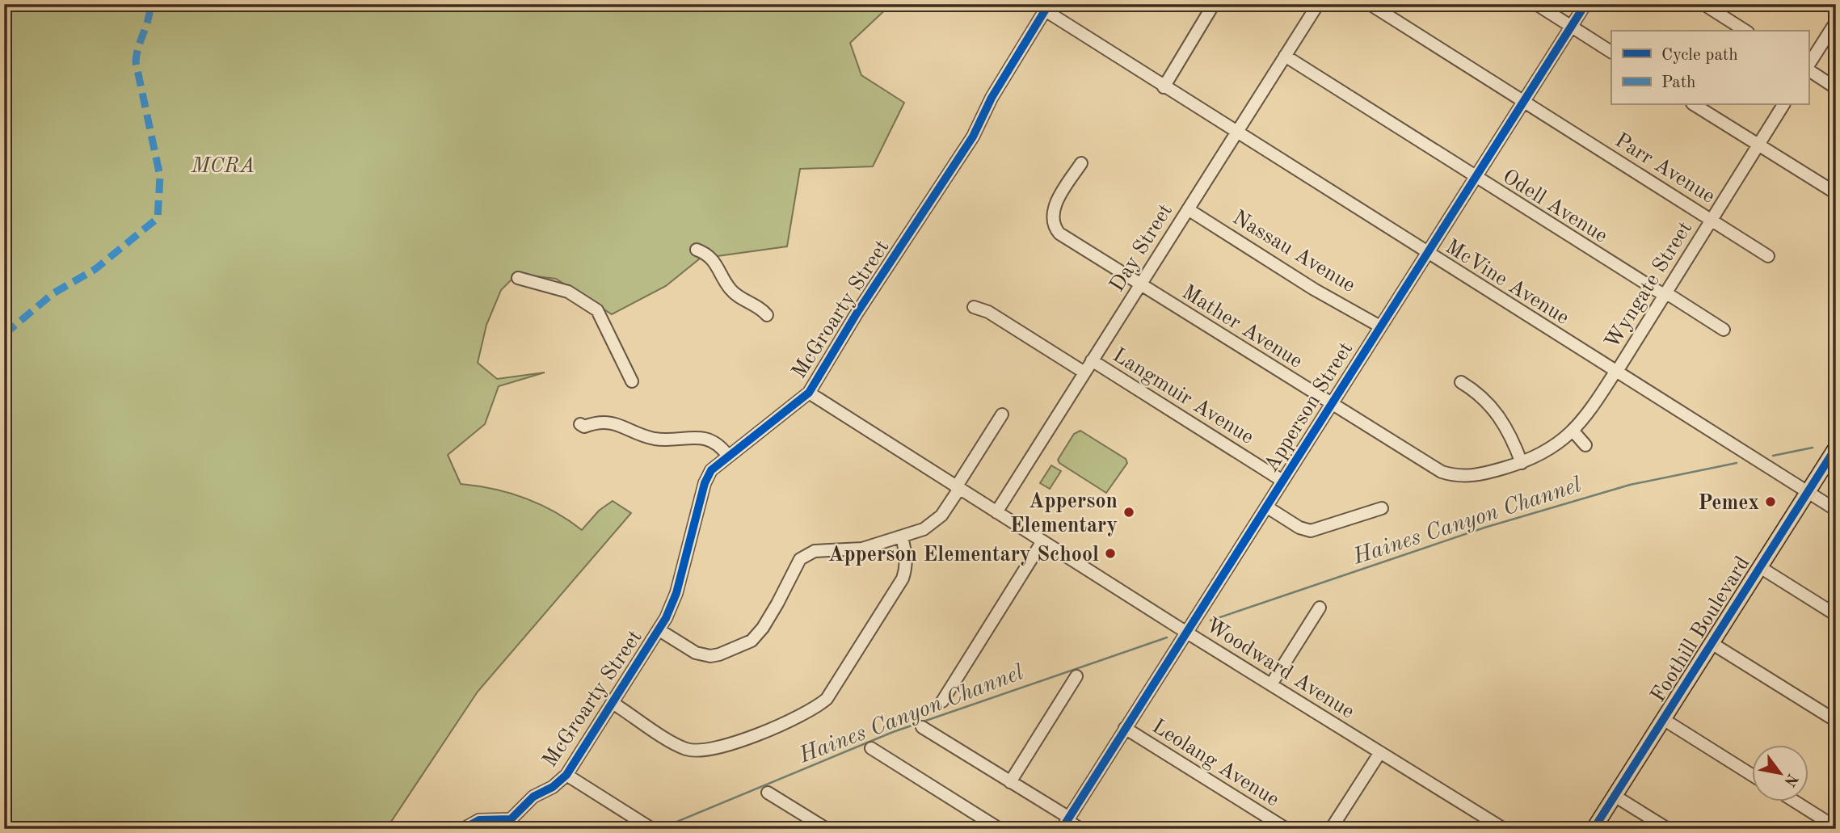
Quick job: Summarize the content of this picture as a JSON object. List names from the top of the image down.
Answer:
{
  "streets": {
    "main road": ["Foothill Boulevard"],
    "street": [
      "Parr Avenue",
      "Odell Avenue",
      "Day Street",
      "Nassau Avenue",
      "McVine Avenue",
      "Wyngate Street",
      "McGroarty Street",
      "Mather Avenue",
      "Langmuir Avenue",
      "Apperson Street",
      "Woodward Avenue",
      "Leolang Avenue"
    ]
  },
  "crossings": [
    ["Parr Avenue", "Wyngate Street"],
    ["Parr Avenue", "Apperson Street"],
    ["Odell Avenue", "Day Street"],
    ["Odell Avenue", "Wyngate Street"],
    ["Odell Avenue", "Apperson Street"],
    ["Day Street", "Nassau Avenue"],
    ["Day Street", "McVine Avenue"],
    ["Day Street", "Mather Avenue"],
    ["Day Street", "Langmuir Avenue"],
    ["Day Street", "Woodward Avenue"],
    ["Nassau Avenue", "Apperson Street"],
    ["McVine Avenue", "Wyngate Street"],
    ["McVine Avenue", "McGroarty Street"],
    ["McVine Avenue", "Mather Avenue"],
    ["McVine Avenue", "Apperson Street"],
    ["McVine Avenue", "Foothill Boulevard"],
    ["Wyngate Street", "Mather Avenue"],
    ["McGroarty Street", "Woodward Avenue"],
    ["Mather Avenue", "Apperson Street"],
    ["Langmuir Avenue", "Apperson Street"],
    ["Apperson Street", "Woodward Avenue"],
    ["Apperson Street", "Leolang Avenue"]
  ],
  "water": ["Haines Canyon Channel"],
  "parks": ["MCRA"],
  "places": ["Pemex", "Apperson Elementary", "Apperson Elementary School"],
  "legend": ["Cycle path", "Path"],
  "north": "bottom right"
}
